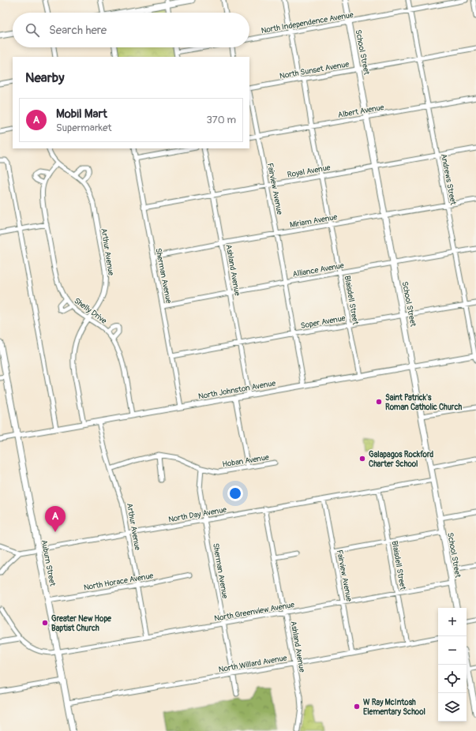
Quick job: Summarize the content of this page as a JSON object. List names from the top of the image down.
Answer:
{
  "streets": {
    "main road": ["School Street", "Auburn Street"],
    "street": [
      "North Independence Avenue",
      "North Sunset Avenue",
      "Albert Avenue",
      "Royal Avenue",
      "Andrews Street",
      "Fairview Avenue",
      "Miriam Avenue",
      "Arthur Avenue",
      "Alliance Avenue",
      "Ashland Avenue",
      "Sherman Avenue",
      "Blaisdell Street",
      "Shelly Drive",
      "Soper Avenue",
      "North Johnston Avenue",
      "Hoban Avenue",
      "North Day Avenue",
      "North Horace Avenue",
      "North Greenview Avenue",
      "North Willard Avenue"
    ]
  },
  "crossings": [
    ["North Independence Avenue", "School Street"],
    ["North Independence Avenue", "Andrews Street"],
    ["School Street", "North Sunset Avenue"],
    ["School Street", "Albert Avenue"],
    ["School Street", "Royal Avenue"],
    ["School Street", "Miriam Avenue"],
    ["School Street", "Alliance Avenue"],
    ["School Street", "Soper Avenue"],
    ["School Street", "North Johnston Avenue"],
    ["School Street", "North Day Avenue"],
    ["School Street", "North Greenview Avenue"],
    ["North Sunset Avenue", "Andrews Street"],
    ["North Sunset Avenue", "Blaisdell Street"],
    ["Albert Avenue", "Andrews Street"],
    ["Albert Avenue", "Fairview Avenue"],
    ["Albert Avenue", "Blaisdell Street"],
    ["Royal Avenue", "Andrews Street"],
    ["Royal Avenue", "Fairview Avenue"],
    ["Royal Avenue", "Ashland Avenue"],
    ["Royal Avenue", "Sherman Avenue"],
    ["Royal Avenue", "Blaisdell Street"],
    ["Andrews Street", "Miriam Avenue"],
    ["Andrews Street", "Alliance Avenue"],
    ["Andrews Street", "Soper Avenue"],
    ["Andrews Street", "North Johnston Avenue"],
    ["Fairview Avenue", "Miriam Avenue"],
    ["Fairview Avenue", "Alliance Avenue"],
    ["Fairview Avenue", "Soper Avenue"],
    ["Fairview Avenue", "North Johnston Avenue"],
    ["Fairview Avenue", "North Day Avenue"],
    ["Fairview Avenue", "North Greenview Avenue"],
    ["Fairview Avenue", "North Willard Avenue"],
    ["Miriam Avenue", "Ashland Avenue"],
    ["Miriam Avenue", "Sherman Avenue"],
    ["Miriam Avenue", "Blaisdell Street"],
    ["Arthur Avenue", "Shelly Drive"],
    ["Arthur Avenue", "North Johnston Avenue"],
    ["Arthur Avenue", "Hoban Avenue"],
    ["Arthur Avenue", "North Day Avenue"],
    ["Arthur Avenue", "North Horace Avenue"],
    ["Arthur Avenue", "North Greenview Avenue"],
    ["Alliance Avenue", "Ashland Avenue"],
    ["Alliance Avenue", "Sherman Avenue"],
    ["Alliance Avenue", "Blaisdell Street"],
    ["Ashland Avenue", "Soper Avenue"],
    ["Ashland Avenue", "North Johnston Avenue"],
    ["Ashland Avenue", "North Day Avenue"],
    ["Ashland Avenue", "North Greenview Avenue"],
    ["Ashland Avenue", "North Willard Avenue"],
    ["Sherman Avenue", "Soper Avenue"],
    ["Sherman Avenue", "North Johnston Avenue"],
    ["Sherman Avenue", "Hoban Avenue"],
    ["Sherman Avenue", "North Day Avenue"],
    ["Sherman Avenue", "North Greenview Avenue"],
    ["Sherman Avenue", "North Willard Avenue"],
    ["Blaisdell Street", "Soper Avenue"],
    ["Blaisdell Street", "North Johnston Avenue"],
    ["Blaisdell Street", "North Day Avenue"],
    ["Blaisdell Street", "North Greenview Avenue"],
    ["Blaisdell Street", "North Willard Avenue"],
    ["Shelly Drive", "North Johnston Avenue"],
    ["North Johnston Avenue", "Auburn Street"],
    ["North Day Avenue", "Auburn Street"],
    ["Auburn Street", "North Horace Avenue"],
    ["Auburn Street", "North Greenview Avenue"],
    ["Auburn Street", "North Willard Avenue"]
  ],
  "places": [
    "Saint Patrick's Roman Catholic Church",
    "Galapagos Rockford Charter School",
    "Greater New Hope Baptist Church",
    "W Ray McIntosh Elementary School"
  ],
  "page": {
    "search": "Search here",
    "heading": "Nearby",
    "list": [
      {
        "mark": "A",
        "name": "Mobil Mart",
        "note": "Supermarket",
        "value": "370 m"
      }
    ],
    "pins": "A",
    "map_buttons": ["+", "−"]
  }
}
